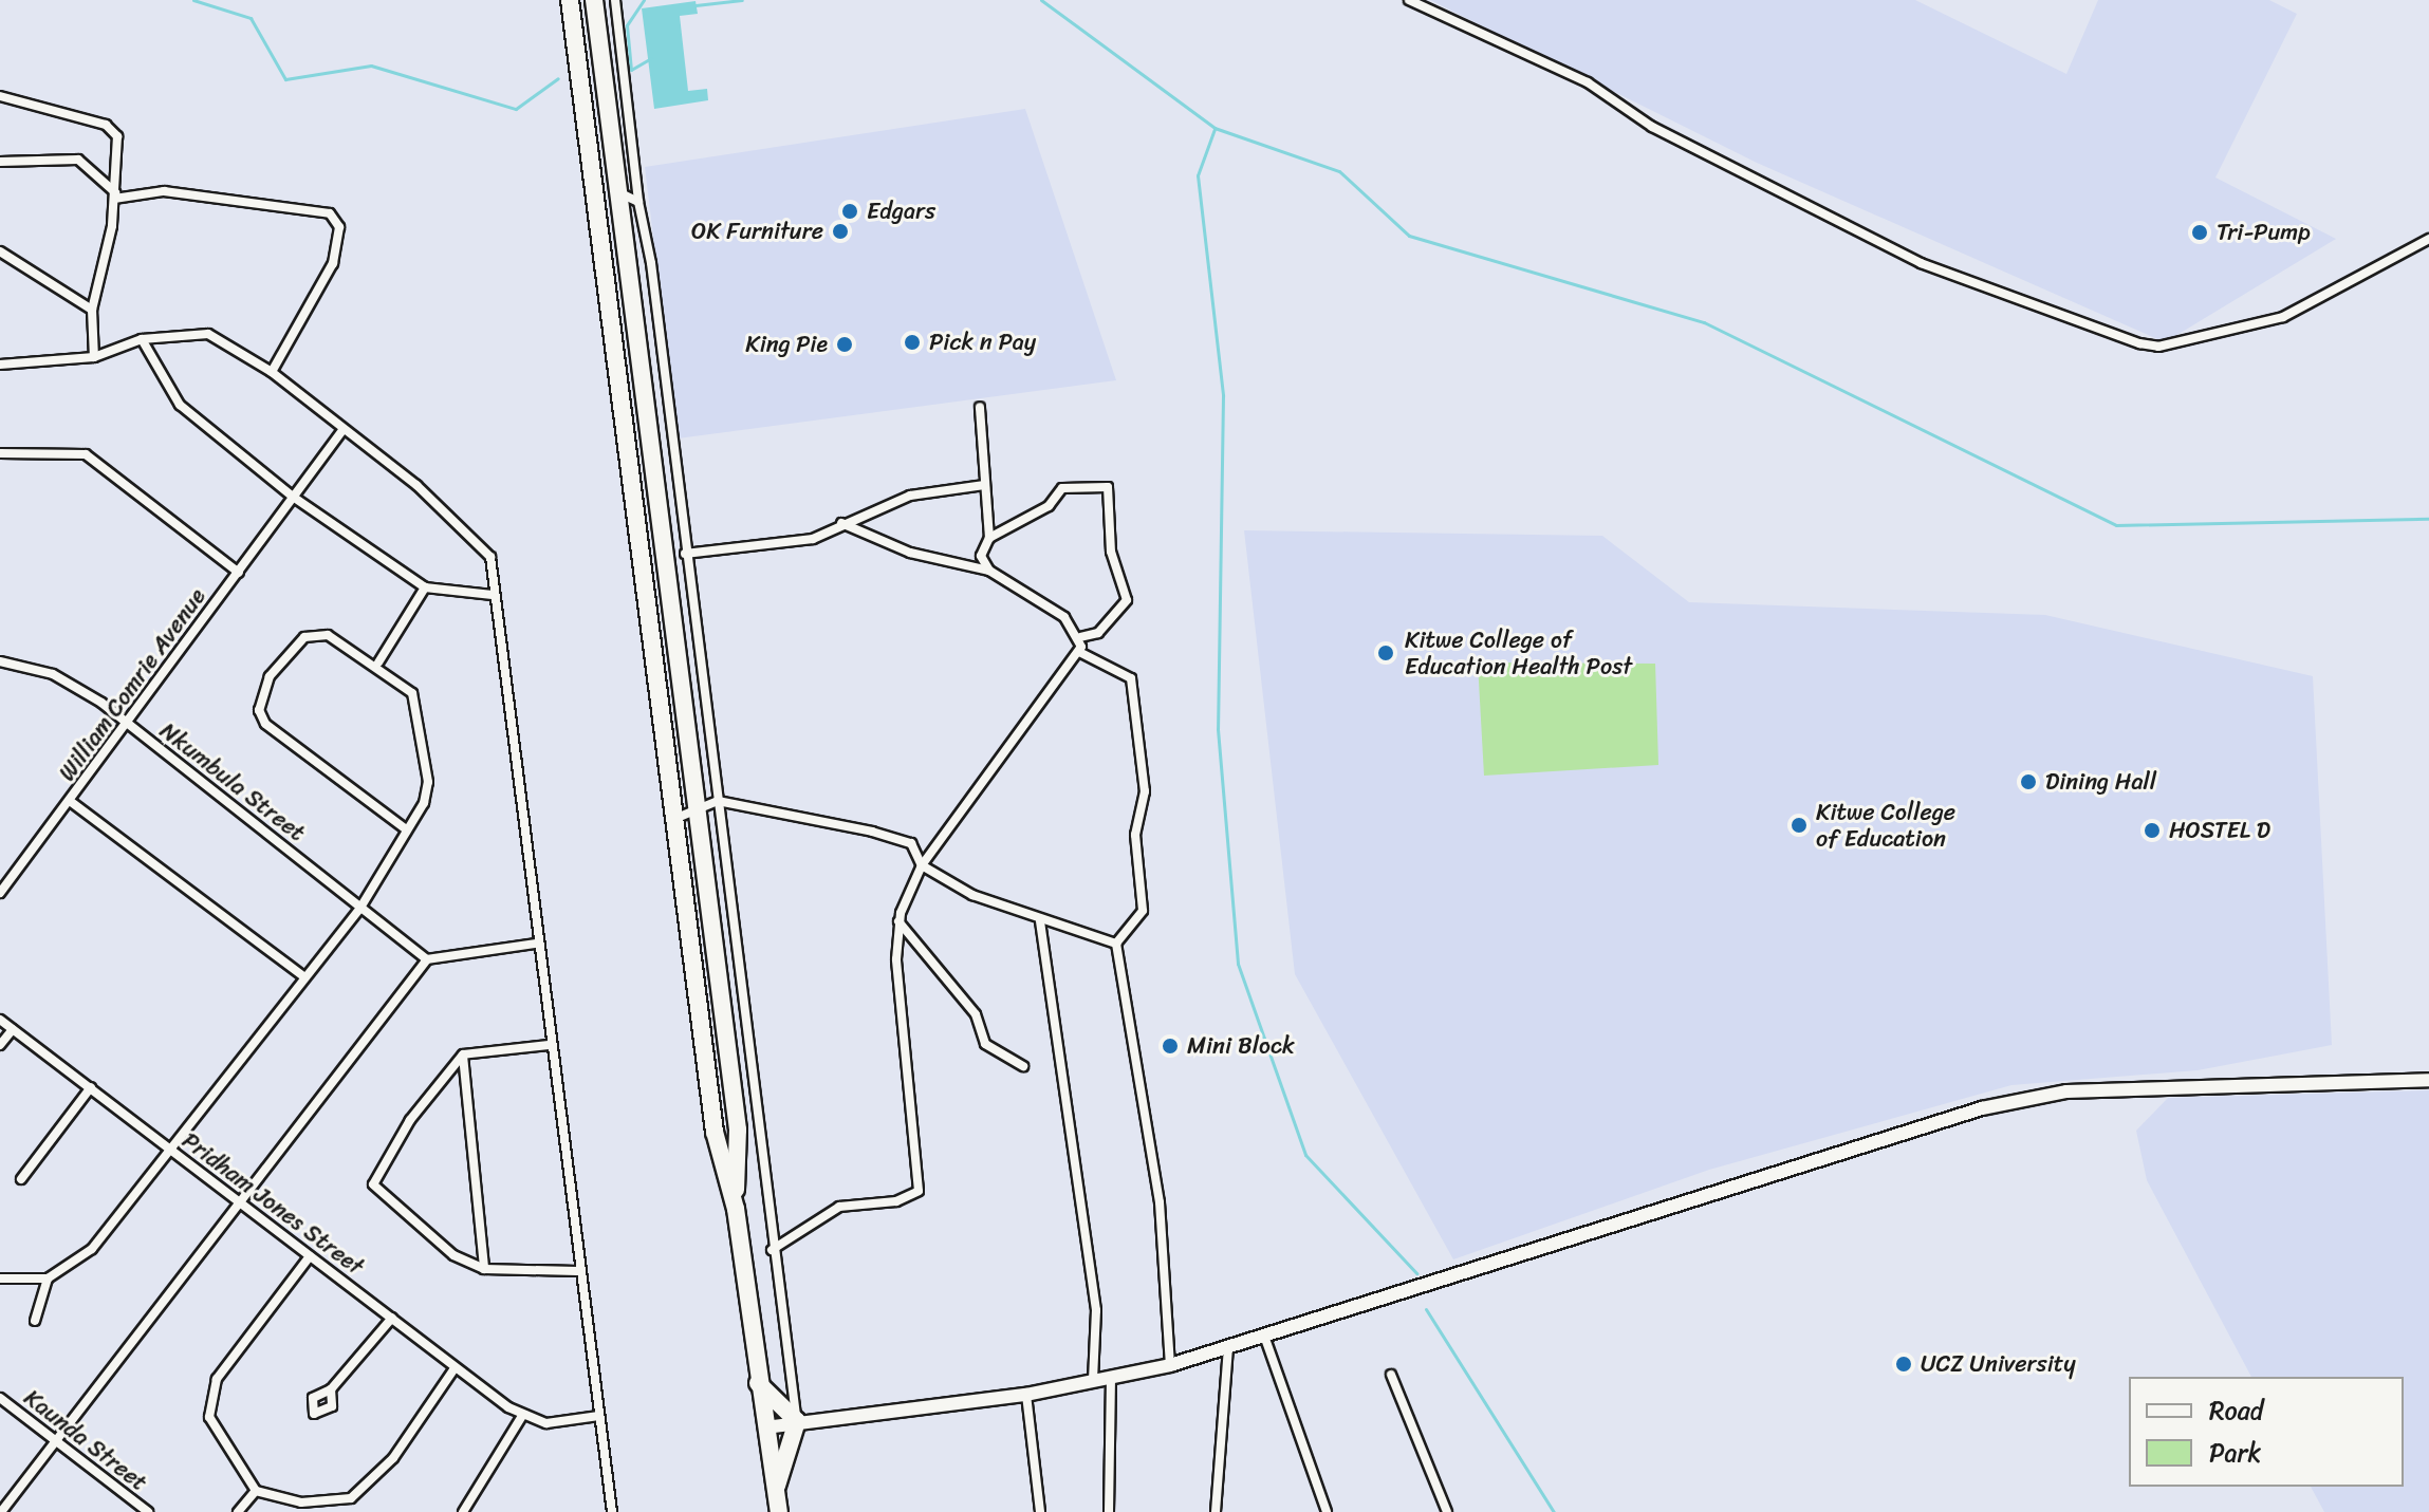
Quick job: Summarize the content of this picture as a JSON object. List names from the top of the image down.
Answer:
{
  "streets": {
    "street": [
      "William Comrie Avenue",
      "Nkumbula Street",
      "Pridham Jones Street",
      "Kaunda Street"
    ]
  },
  "crossings": [
    ["William Comrie Avenue", "Nkumbula Street"]
  ],
  "places": [
    "Edgars",
    "OK Furniture",
    "Tri-Pump",
    "Pick n Pay",
    "King Pie",
    "Kitwe College of Education Health Post",
    "Dining Hall",
    "Kitwe College of Education",
    "HOSTEL D",
    "Mini Block",
    "UCZ University"
  ],
  "legend": ["Road", "Park"]
}
